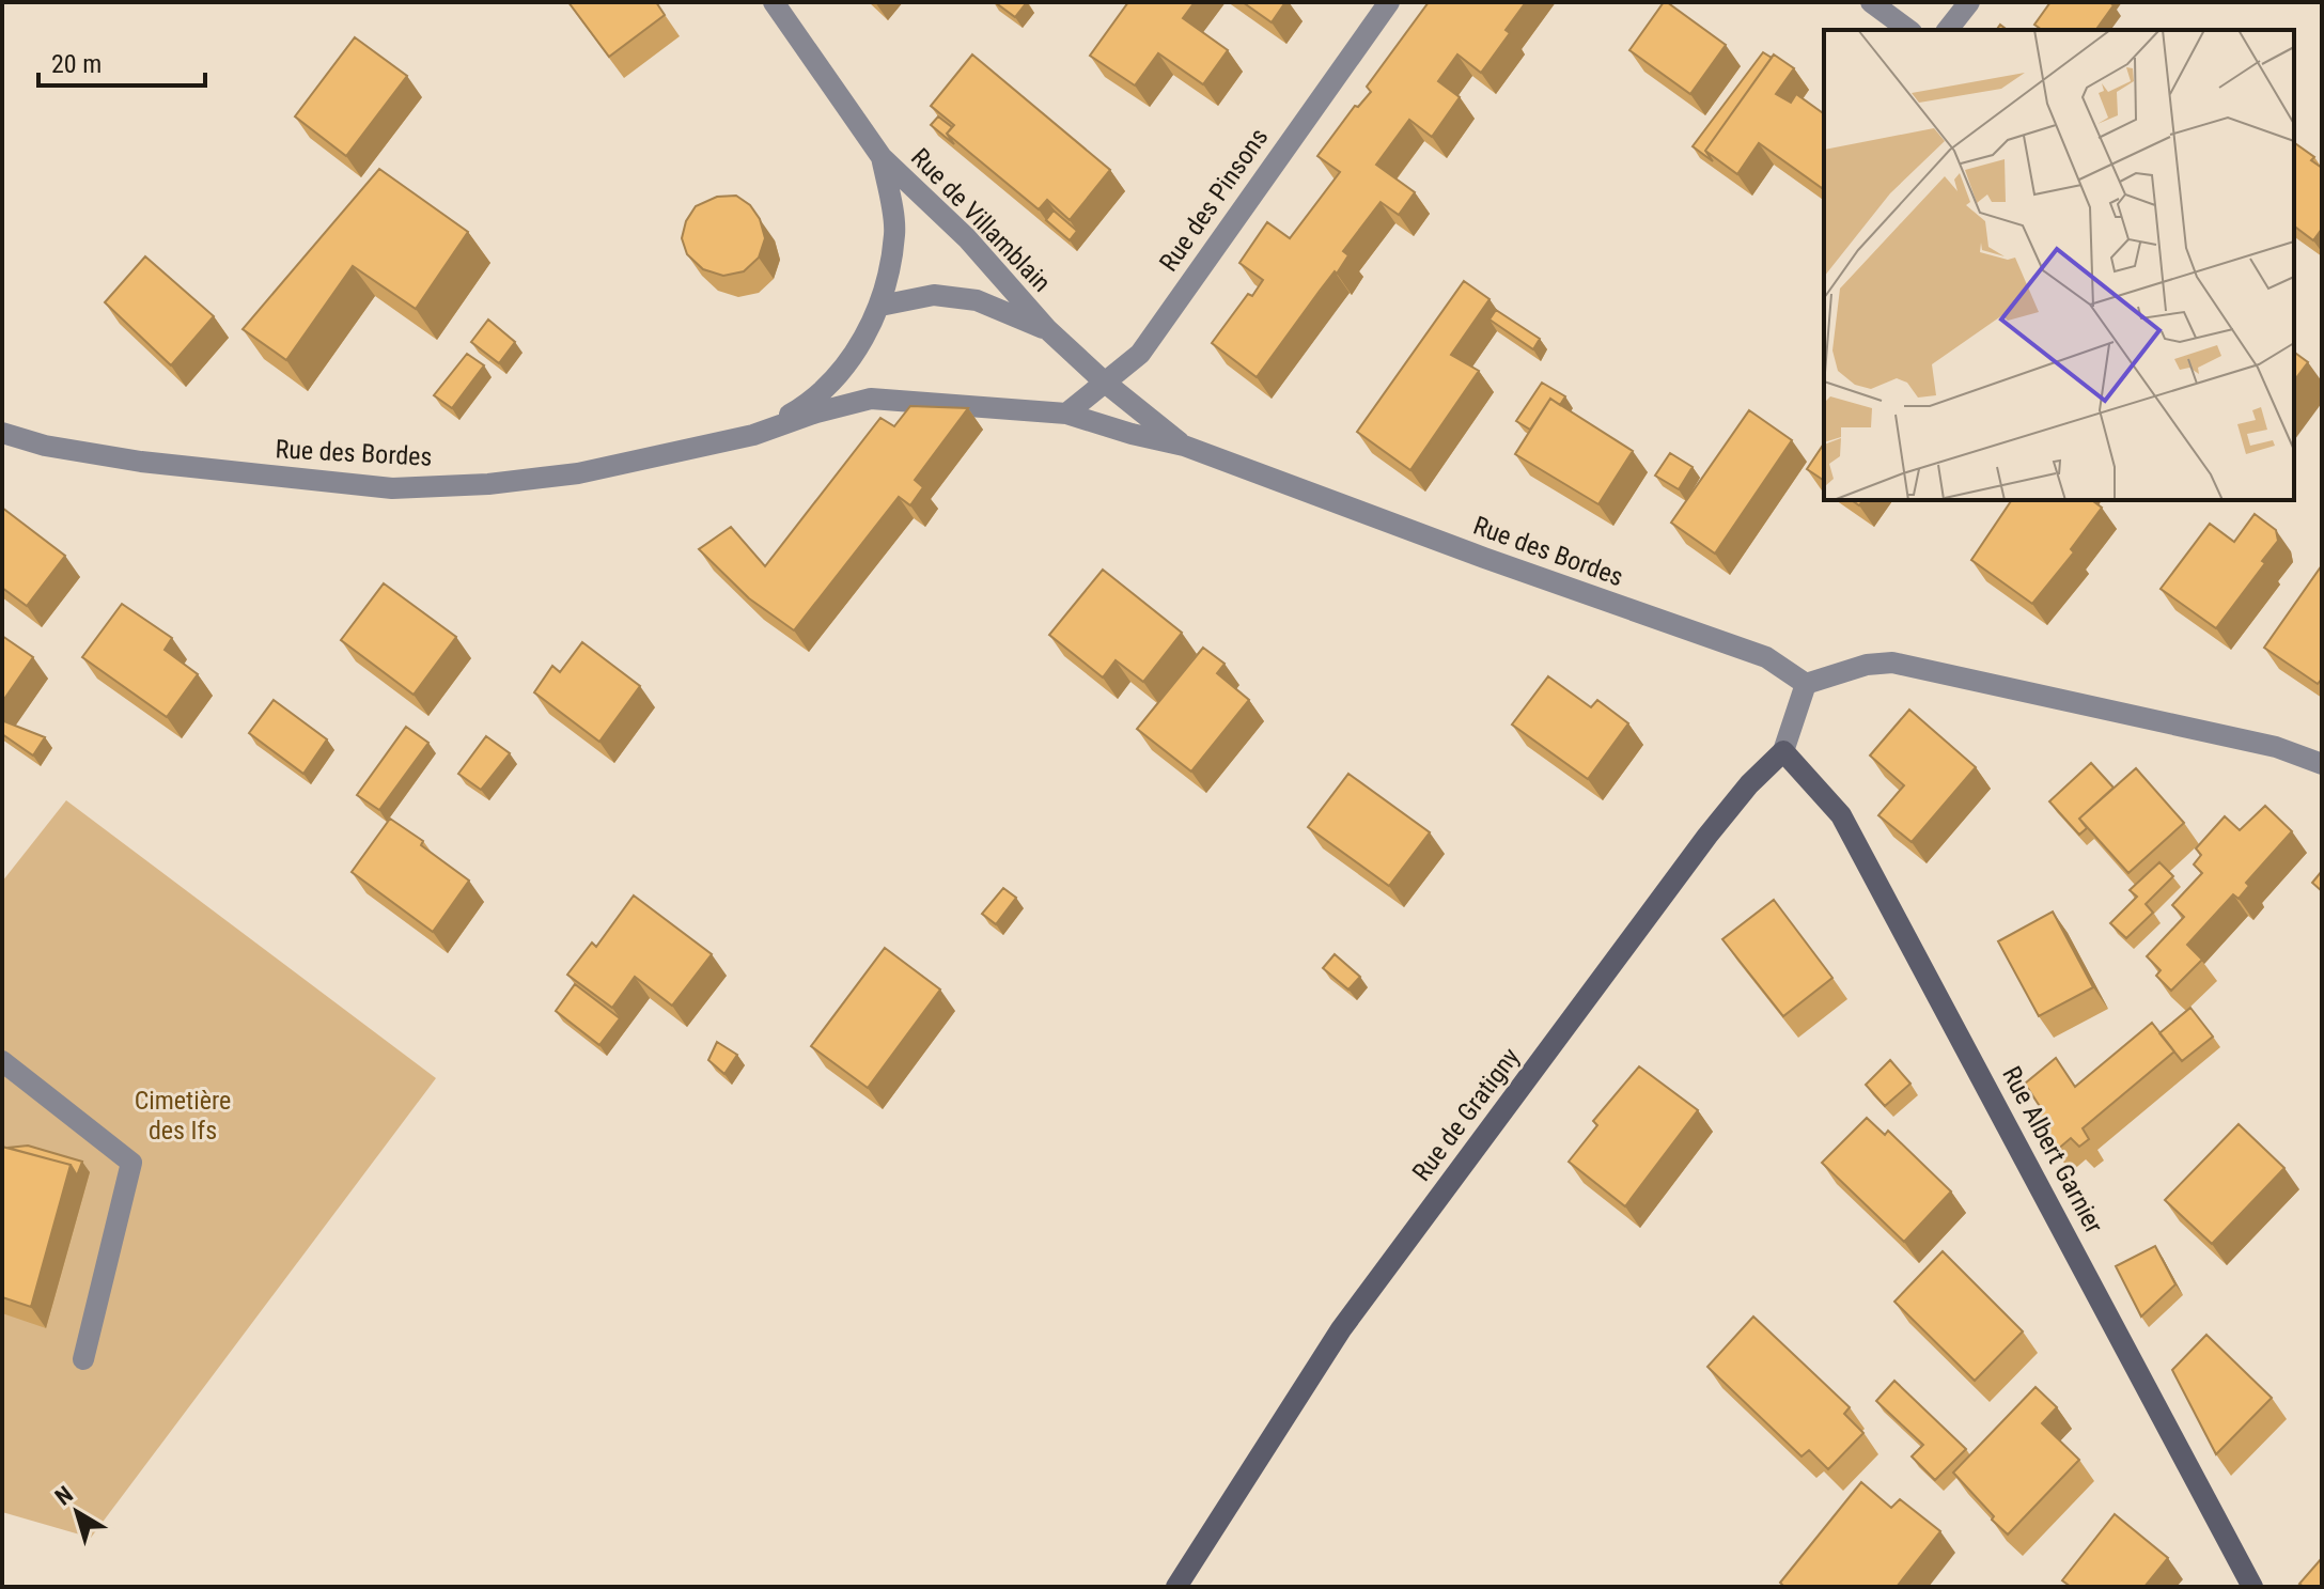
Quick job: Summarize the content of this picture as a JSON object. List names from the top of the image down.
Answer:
{
  "streets": {
    "street": [
      "Rue des Pinsons",
      "Rue de Villamblain",
      "Rue des Bordes",
      "Rue de Gratigny",
      "Rue Albert Garnier"
    ]
  },
  "crossings": [
    ["Rue des Pinsons", "Rue de Villamblain"],
    ["Rue des Pinsons", "Rue des Bordes"],
    ["Rue de Villamblain", "Rue des Bordes"],
    ["Rue des Bordes", "Rue de Gratigny"],
    ["Rue de Gratigny", "Rue Albert Garnier"]
  ],
  "parks": ["Cimetière des Ifs"],
  "scale_bar": "20 m",
  "north": "top left"
}
